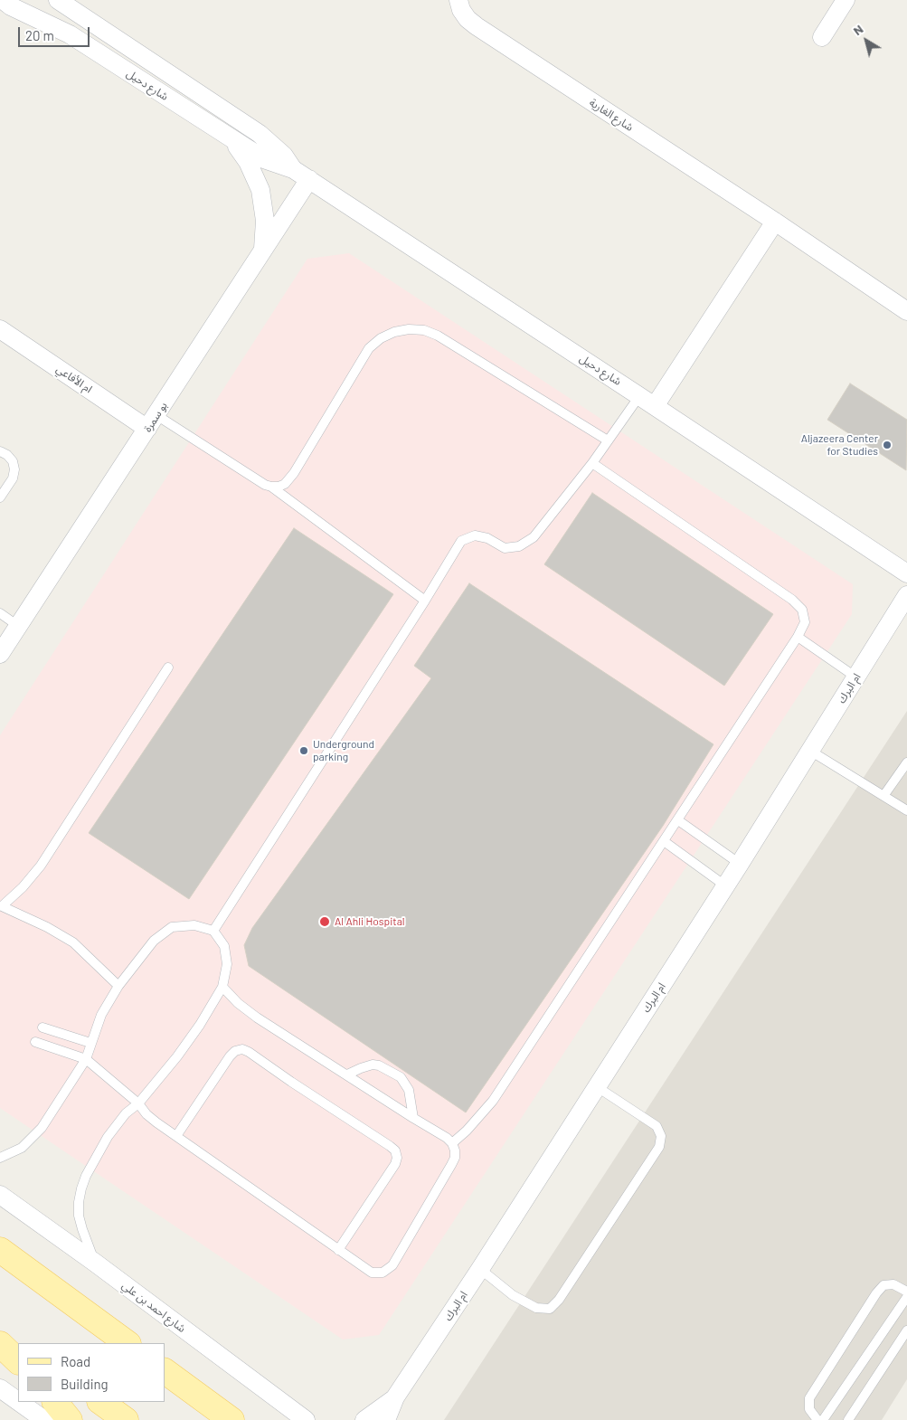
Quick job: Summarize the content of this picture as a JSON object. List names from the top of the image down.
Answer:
{
  "streets": {
    "street": [
      "شارع دحيل",
      "شارع الغارية",
      "ام الأفاعي",
      "بو سمرة",
      "ام البرك",
      "شارع احمد بن علي"
    ]
  },
  "crossings": [
    ["شارع دحيل", "بو سمرة"],
    ["ام الأفاعي", "بو سمرة"]
  ],
  "places": ["Aljazeera Center for Studies", "Underground parking", "Al Ahli Hospital"],
  "legend": ["Road", "Building"],
  "scale_bar": "20 m",
  "north": "top left"
}
